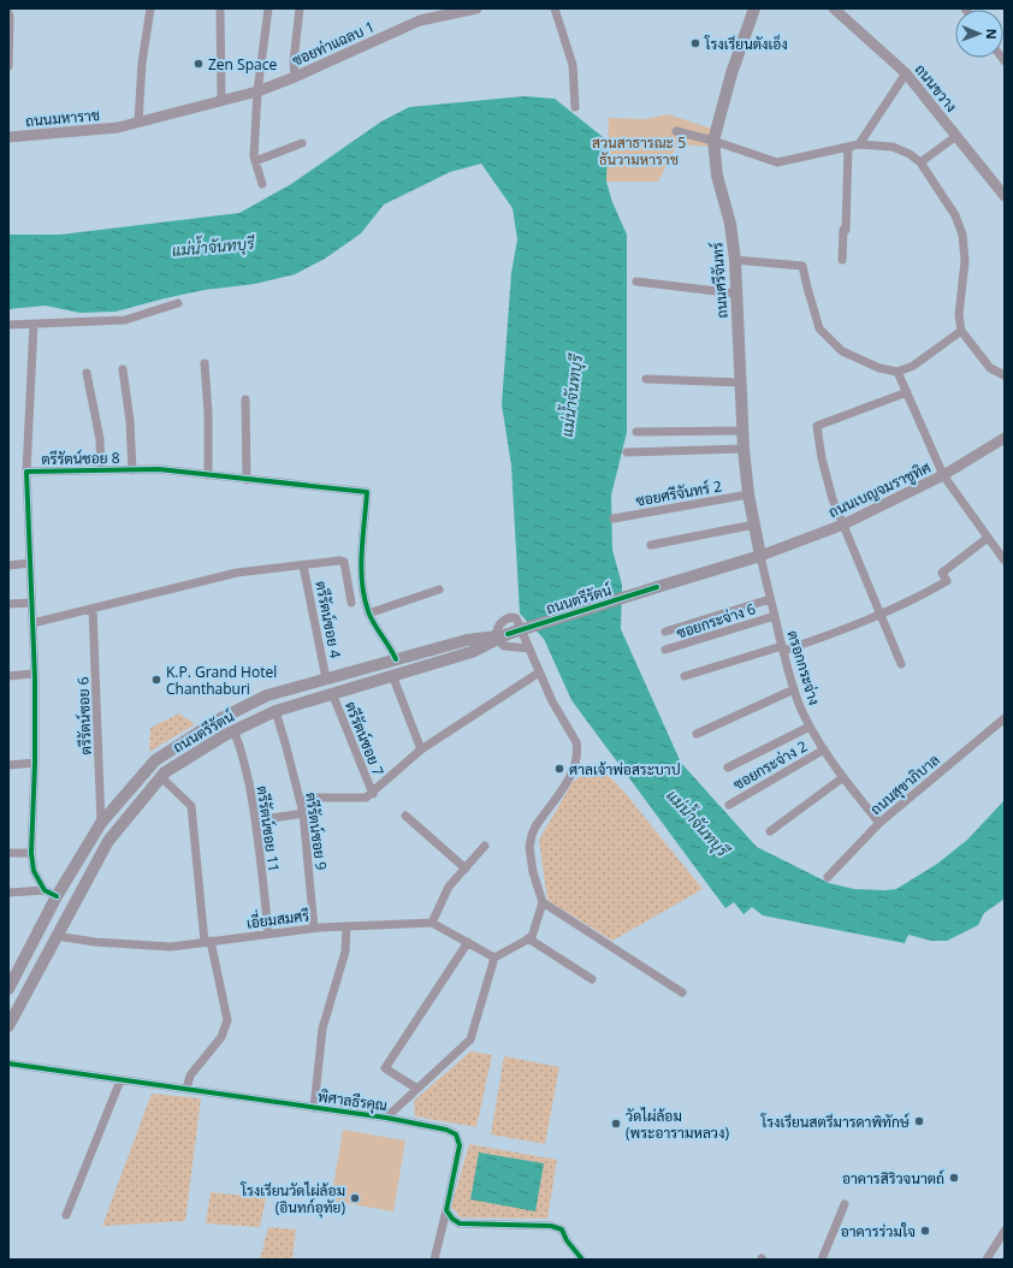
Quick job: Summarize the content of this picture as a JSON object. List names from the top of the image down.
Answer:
{
  "streets": {
    "main road": ["ถนนศรีจันทร์", "ถนนตรีรัตน์"],
    "street": [
      "ซอยท่าแฉลบ 1",
      "ถนนขวาง",
      "ถนนมหาราช",
      "ตรีรัตน์ซอย 8",
      "ถนนเบญจมราชูทิศ",
      "ซอยศรีจันทร์ 2",
      "ตรีรัตน์ซอย 4",
      "ซอยกระจ่าง 6",
      "ตรอกกระจ่าง",
      "ตรีรัตน์ซอย 6",
      "ตรีรัตน์ซอย 7",
      "ซอยกระจ่าง 2",
      "ถนนสุขาภิบาล",
      "ตรีรัตน์ซอย 11",
      "ตรีรัตน์ซอย 9",
      "เอี่ยมสมศรี",
      "พิศาลธีรคุณ"
    ]
  },
  "crossings": [
    ["ซอยท่าแฉลบ 1", "ถนนมหาราช"],
    ["ถนนศรีจันทร์", "ถนนเบญจมราชูทิศ"],
    ["ถนนศรีจันทร์", "ซอยศรีจันทร์ 2"],
    ["ถนนศรีจันทร์", "ถนนตรีรัตน์"],
    ["ถนนศรีจันทร์", "ตรอกกระจ่าง"],
    ["ถนนเบญจมราชูทิศ", "ถนนตรีรัตน์"],
    ["ถนนเบญจมราชูทิศ", "ตรอกกระจ่าง"],
    ["ถนนตรีรัตน์", "ตรีรัตน์ซอย 4"],
    ["ถนนตรีรัตน์", "ตรอกกระจ่าง"],
    ["ถนนตรีรัตน์", "ตรีรัตน์ซอย 6"],
    ["ถนนตรีรัตน์", "ตรีรัตน์ซอย 7"],
    ["ถนนตรีรัตน์", "ตรีรัตน์ซอย 11"],
    ["ถนนตรีรัตน์", "ตรีรัตน์ซอย 9"],
    ["ถนนตรีรัตน์", "เอี่ยมสมศรี"],
    ["ซอยกระจ่าง 6", "ตรอกกระจ่าง"],
    ["ตรอกกระจ่าง", "ซอยกระจ่าง 2"],
    ["ตรอกกระจ่าง", "ถนนสุขาภิบาล"],
    ["ตรีรัตน์ซอย 11", "เอี่ยมสมศรี"],
    ["ตรีรัตน์ซอย 9", "เอี่ยมสมศรี"]
  ],
  "water": ["แม่น้ำจันทบุรี"],
  "parks": ["สวนสาธารณะ 5 ธันวามหาราช"],
  "places": [
    "โรงเรียนตังเอ็ง",
    "Zen Space",
    "K.P. Grand Hotel Chanthaburi",
    "ศาลเจ้าพ่อสระบาป",
    "โรงเรียนสตรีมารดาพิทักษ์",
    "วัดไผ่ล้อม (พระอารามหลวง)",
    "อาคารสิริวจนาตถ์",
    "โรงเรียนวัดไผ่ล้อม (อินทก์อุทัย)",
    "อาคารร่วมใจ"
  ],
  "north": "right"
}
